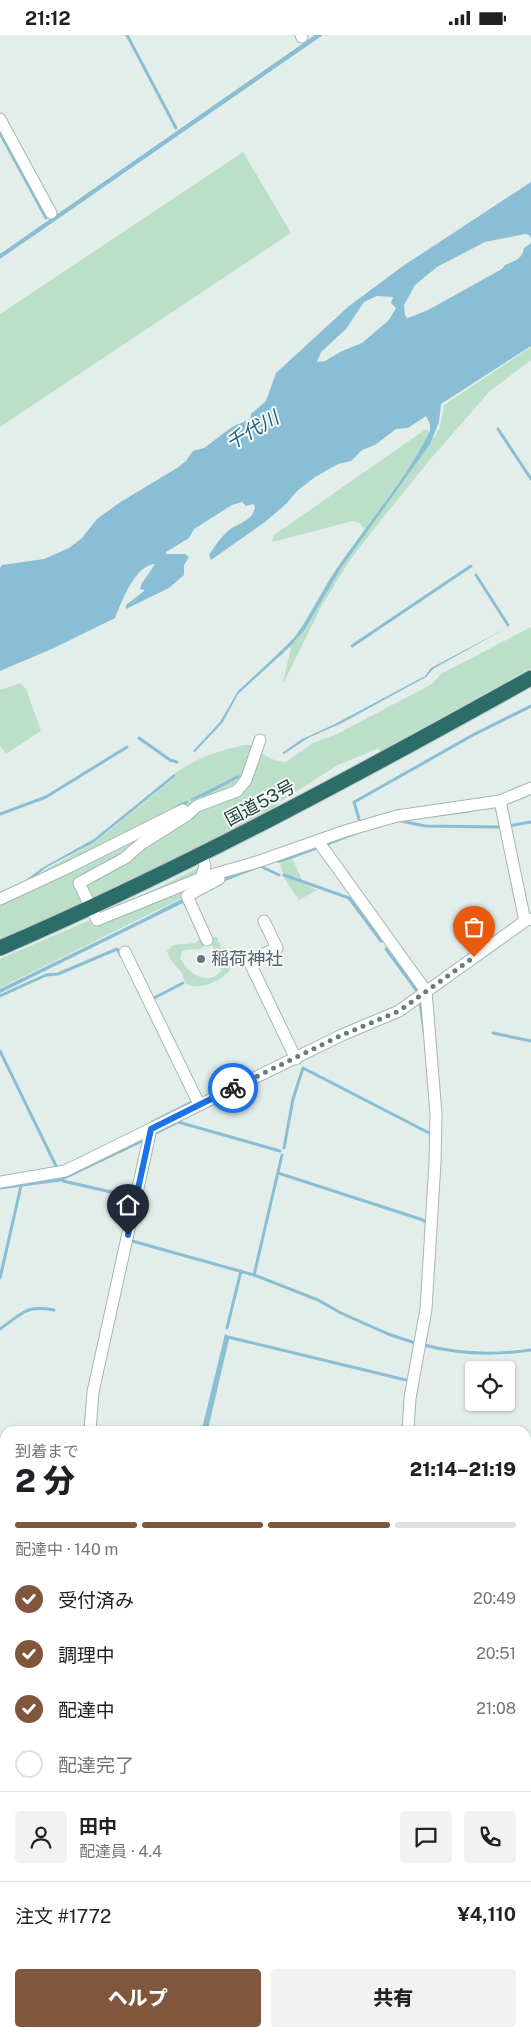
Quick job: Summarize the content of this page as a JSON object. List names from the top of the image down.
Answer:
{
  "streets": {
    "highway": ["国道53号"]
  },
  "water": ["千代川"],
  "places": ["稲荷神社"],
  "page": {
    "status": "21:12",
    "heading": ["2 分", "到着まで", "21:14–21:19"],
    "panel": [
      "田中",
      "配達員 · 4.4",
      "注文 #1772",
      "¥4,110"
    ],
    "bar": "配達中 · 140 m",
    "list": [
      ["受付済み", "20:49"],
      ["調理中", "20:51"],
      ["配達中", "21:08"],
      "配達完了"
    ],
    "buttons": ["ヘルプ", "共有"]
  }
}
